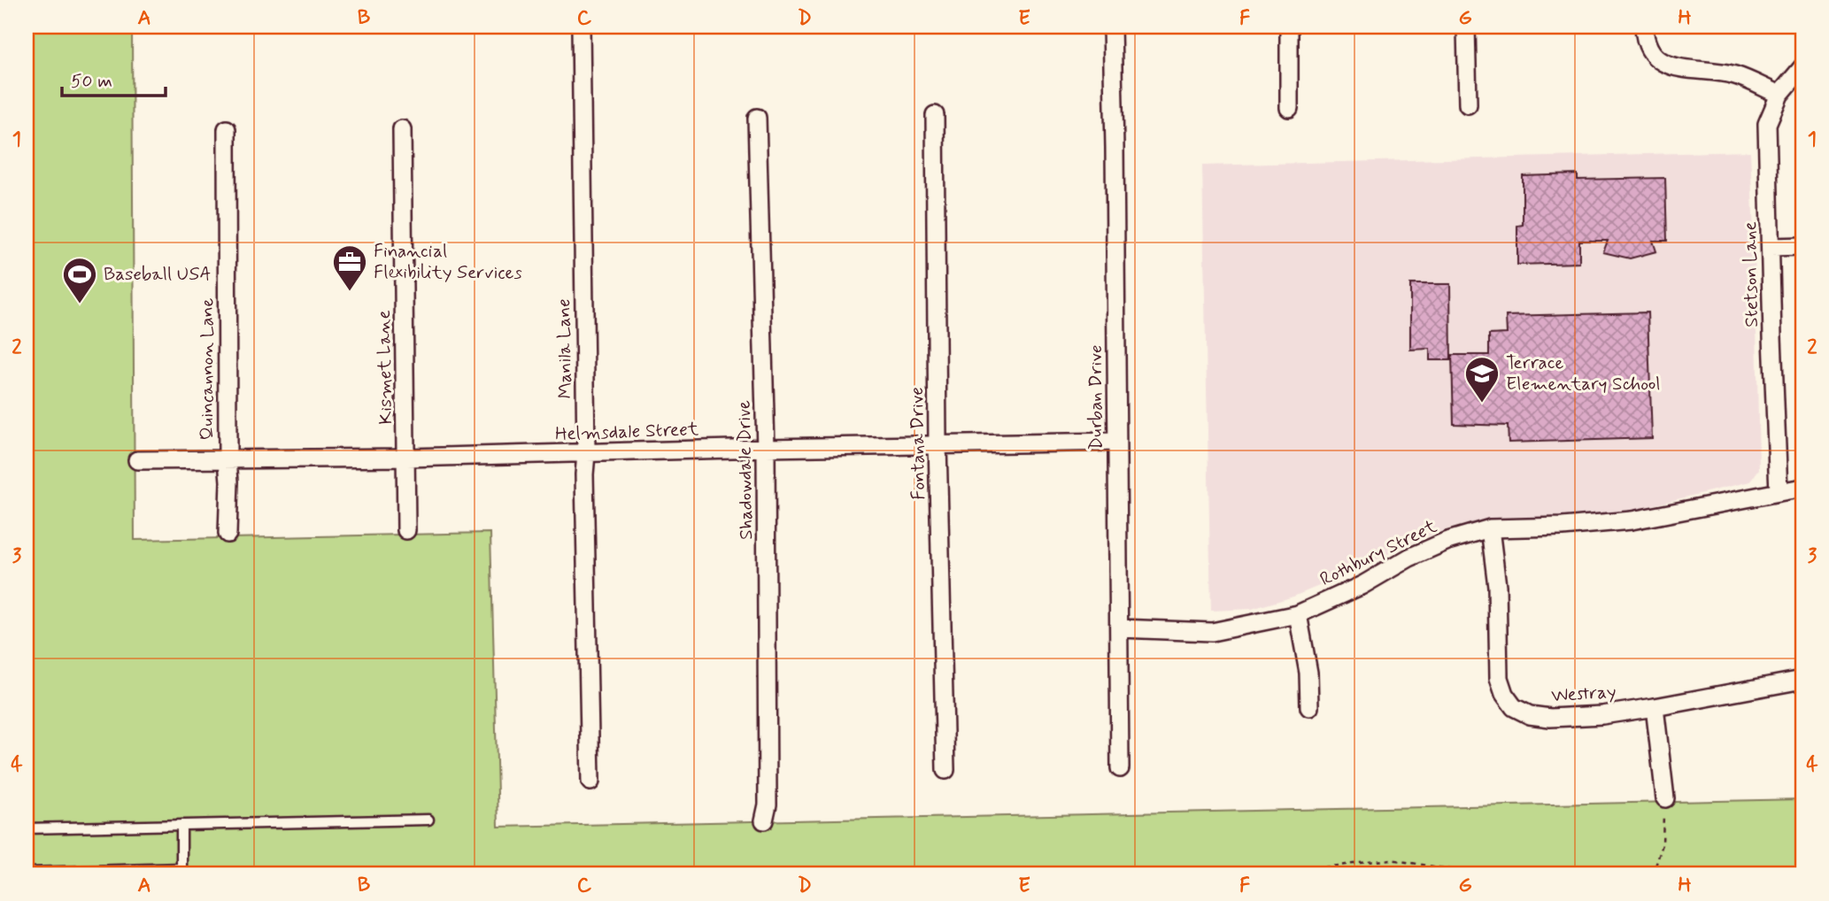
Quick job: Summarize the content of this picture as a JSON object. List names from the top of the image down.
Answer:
{
  "streets": {
    "street": [
      "Stetson Lane",
      "Manila Lane",
      "Kismet Lane",
      "Quincannon Lane",
      "Durban Drive",
      "Helmsdale Street",
      "Fontana Drive",
      "Shadowdale Drive",
      "Rothbury Street",
      "Westray"
    ]
  },
  "crossings": [
    ["Stetson Lane", "Rothbury Street"],
    ["Manila Lane", "Helmsdale Street"],
    ["Kismet Lane", "Helmsdale Street"],
    ["Quincannon Lane", "Helmsdale Street"],
    ["Durban Drive", "Helmsdale Street"],
    ["Durban Drive", "Rothbury Street"],
    ["Helmsdale Street", "Fontana Drive"],
    ["Helmsdale Street", "Shadowdale Drive"],
    ["Rothbury Street", "Westray"]
  ],
  "places": {
    "office": ["Financial Flexibility Services"],
    "sports": ["Baseball USA"],
    "school or university": ["Terrace Elementary School"]
  },
  "scale_bar": "50 m",
  "grid": {
    "columns": [
      "A",
      "B",
      "C",
      "D",
      "E",
      "F",
      "G",
      "H"
    ],
    "rows": [
      "1",
      "2",
      "3",
      "4"
    ]
  }
}
